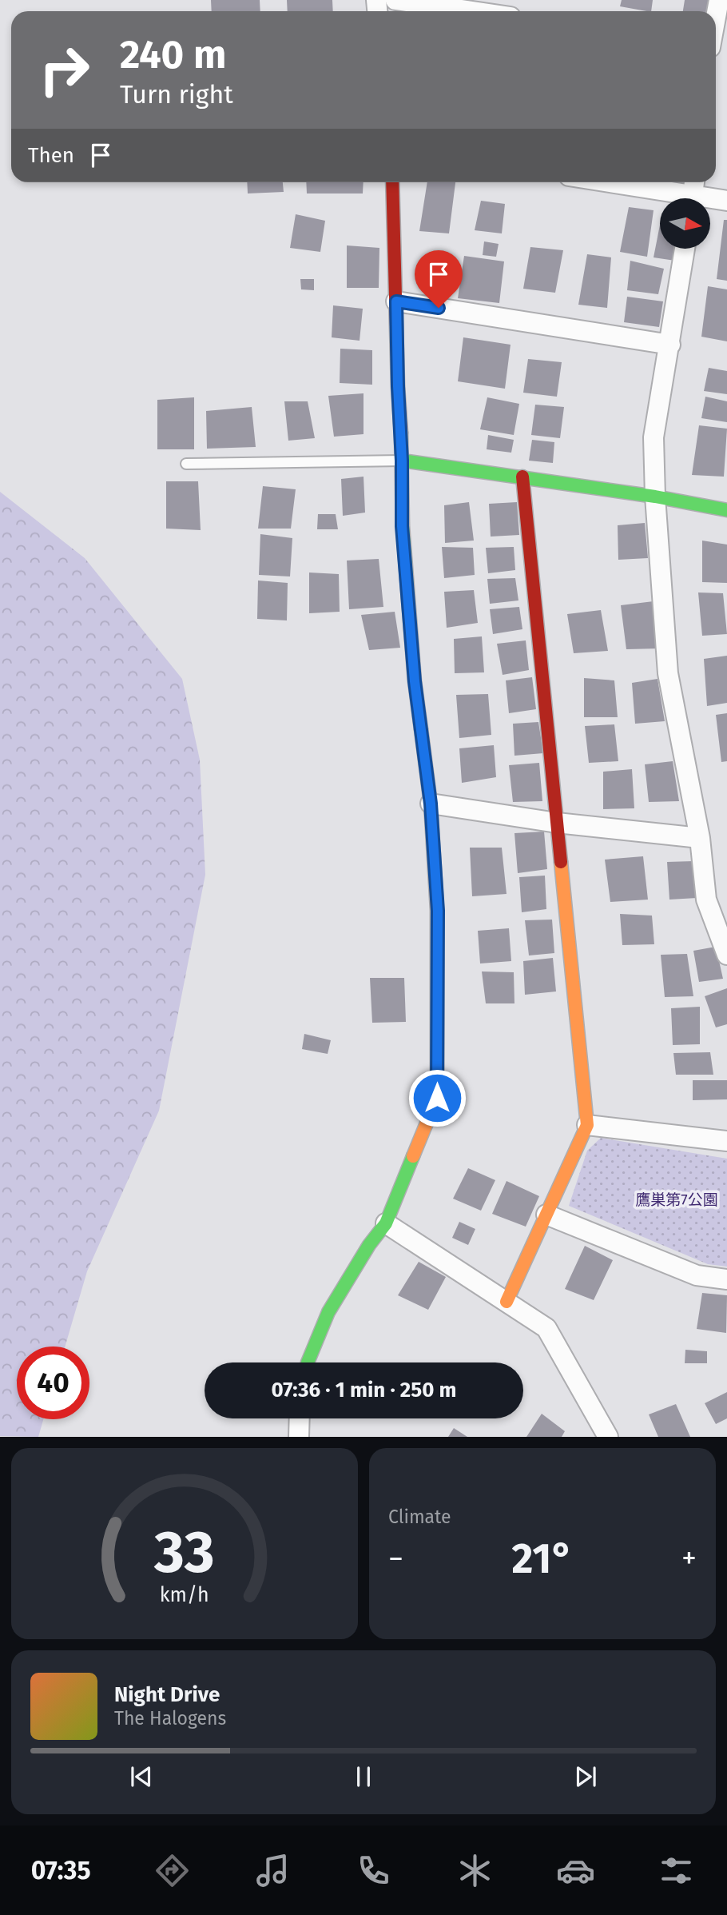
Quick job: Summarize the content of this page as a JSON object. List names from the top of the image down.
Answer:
{
  "parks": ["鷹巣第7公園"],
  "north": "right",
  "page": {
    "turn": ["240 m", "Turn right"],
    "then": "Then",
    "limit": "40",
    "trip": "07:36 · 1 min · 250 m",
    "tile": "Climate",
    "heat": ["−", "21°", "+"],
    "song": ["Night Drive", "The Halogens"],
    "tabs": "07:35",
    "gauge": ["33", "km/h"]
  }
}
